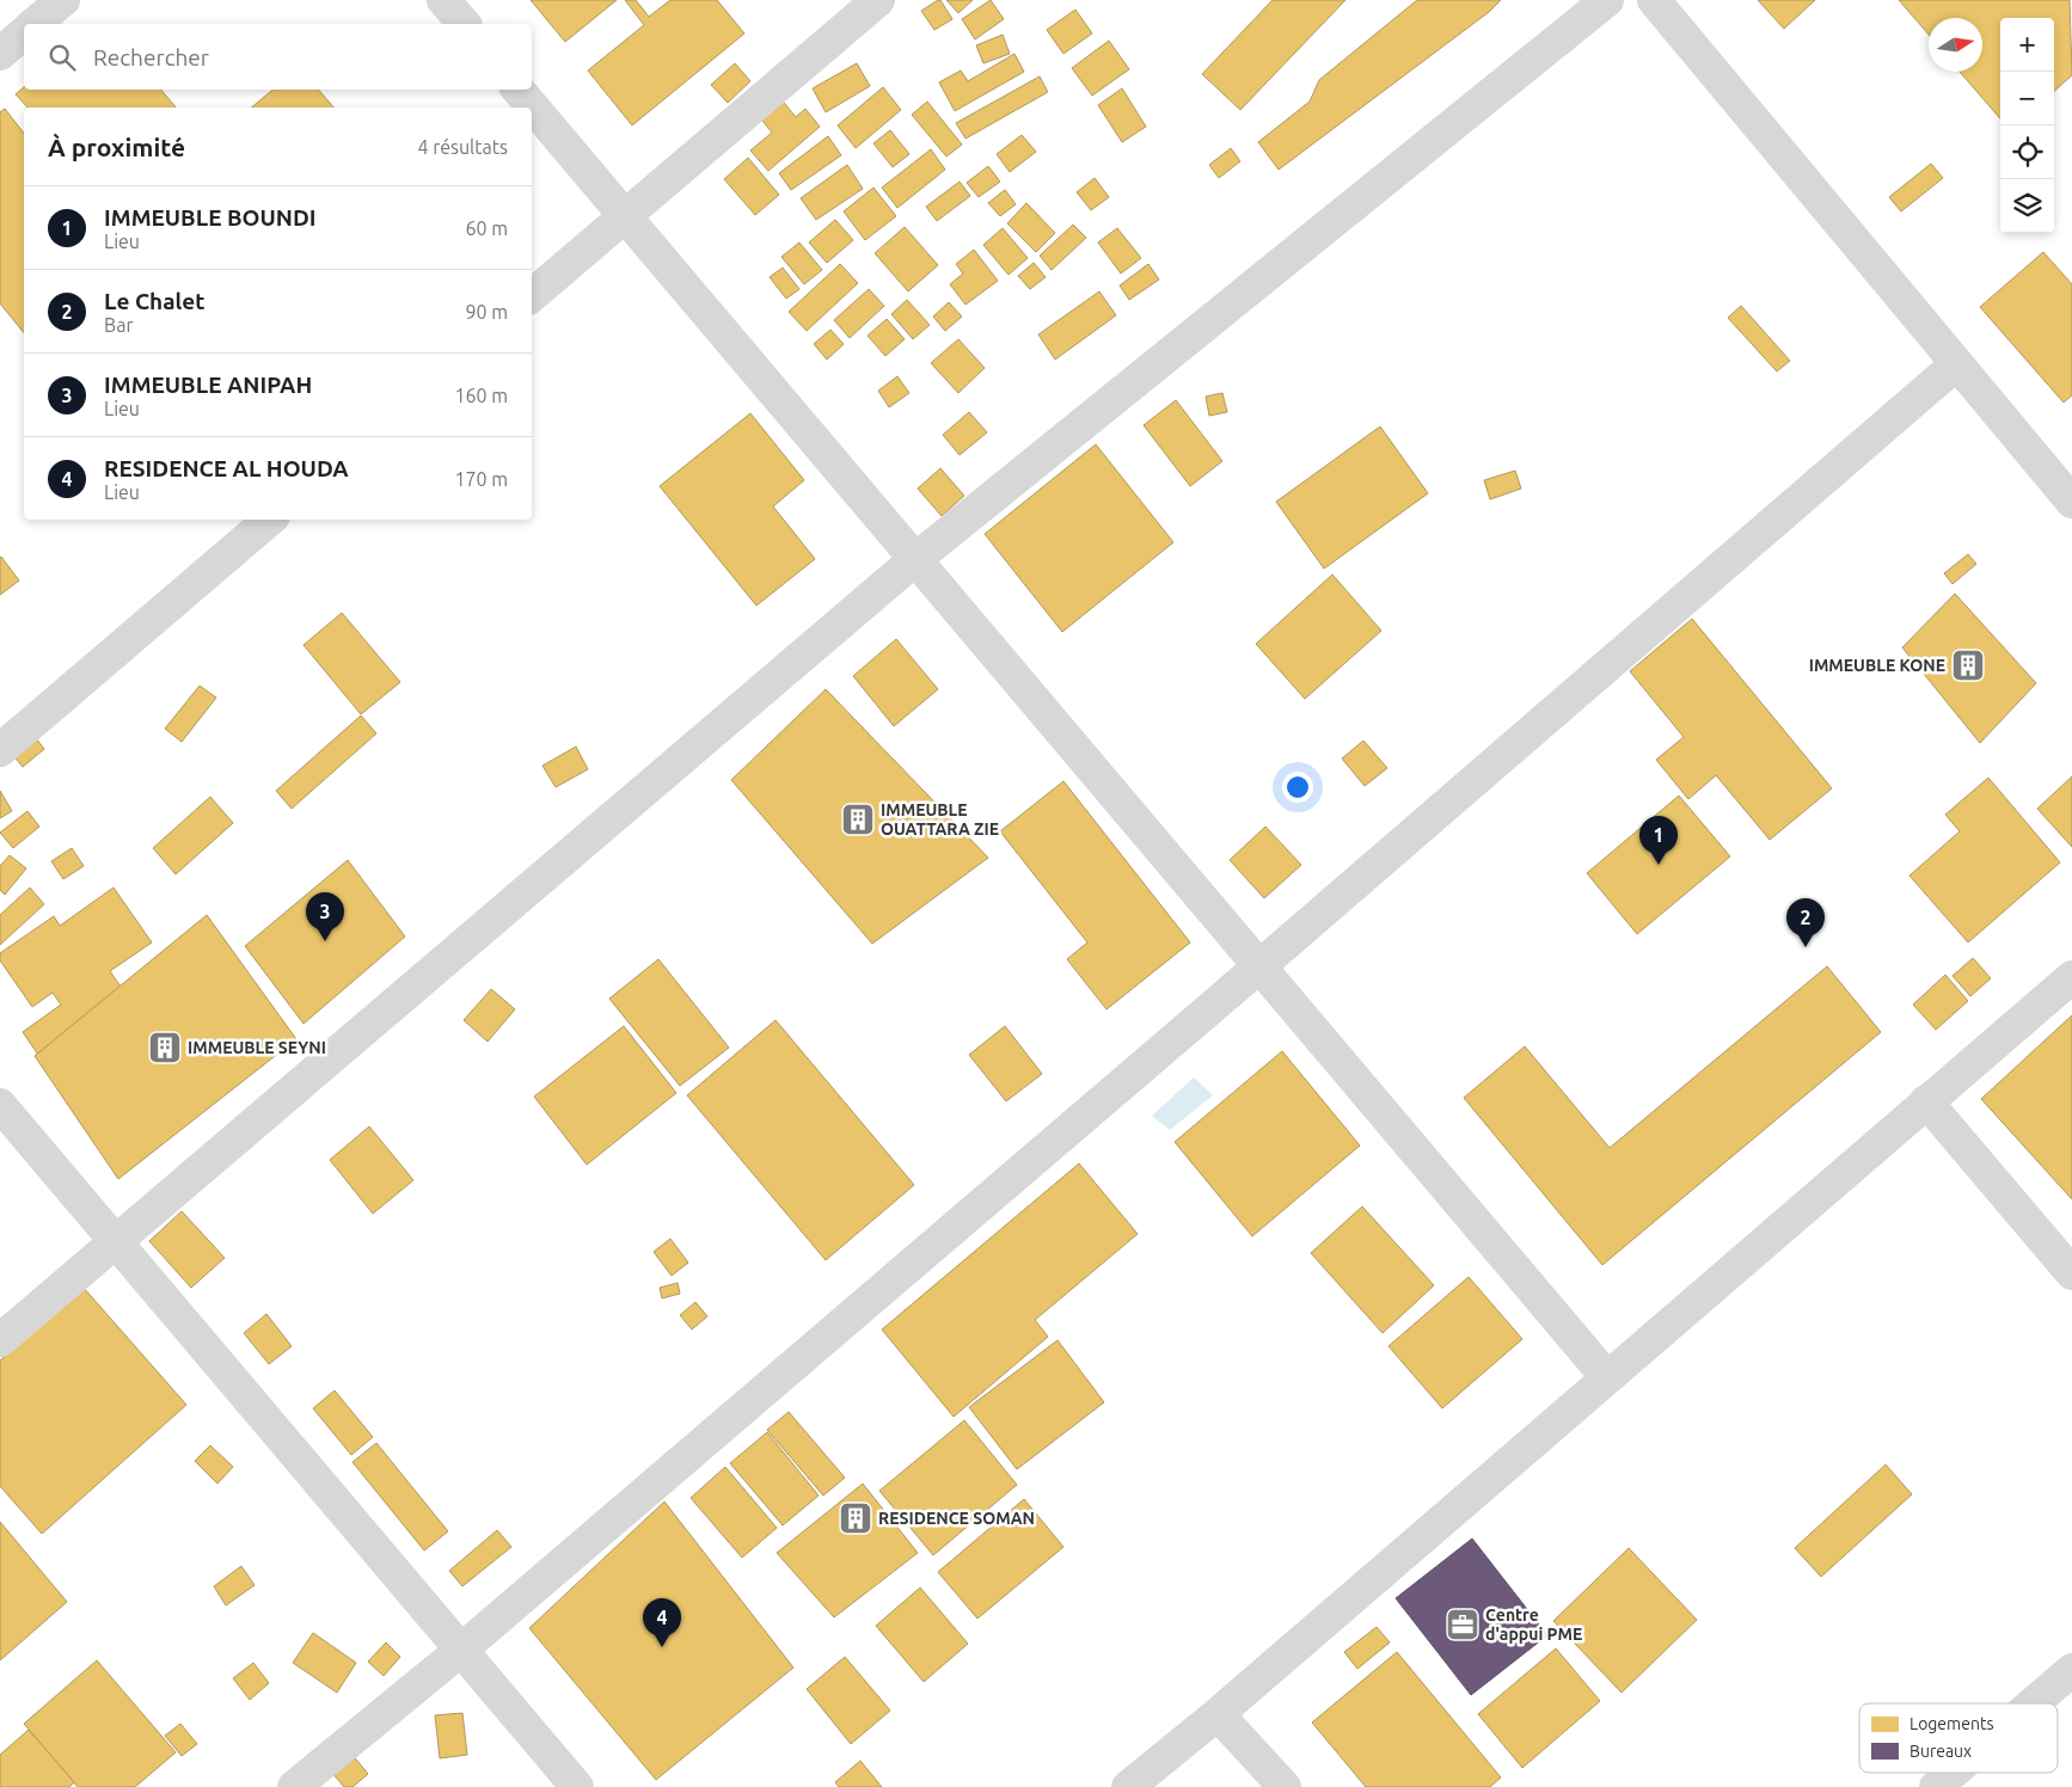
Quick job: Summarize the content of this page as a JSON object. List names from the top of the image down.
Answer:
{
  "places": {
    "building": [
      "IMMEUBLE KONE",
      "IMMEUBLE OUATTARA ZIE",
      "IMMEUBLE SEYNI",
      "RESIDENCE SOMAN"
    ],
    "office": ["Centre d'appui PME"]
  },
  "legend": ["Logements", "Bureaux"],
  "north": "right",
  "page": {
    "map_buttons": ["+", "−"],
    "search": "Rechercher",
    "heading": ["À proximité", "4 résultats"],
    "list": [
      {
        "mark": "1",
        "name": "IMMEUBLE BOUNDI",
        "note": "Lieu",
        "value": "60 m"
      },
      {
        "mark": "2",
        "name": "Le Chalet",
        "note": "Bar",
        "value": "90 m"
      },
      {
        "mark": "3",
        "name": "IMMEUBLE ANIPAH",
        "note": "Lieu",
        "value": "160 m"
      },
      {
        "mark": "4",
        "name": "RESIDENCE AL HOUDA",
        "note": "Lieu",
        "value": "170 m"
      }
    ],
    "pins": [
      "1",
      "3",
      "2",
      "4"
    ]
  }
}
